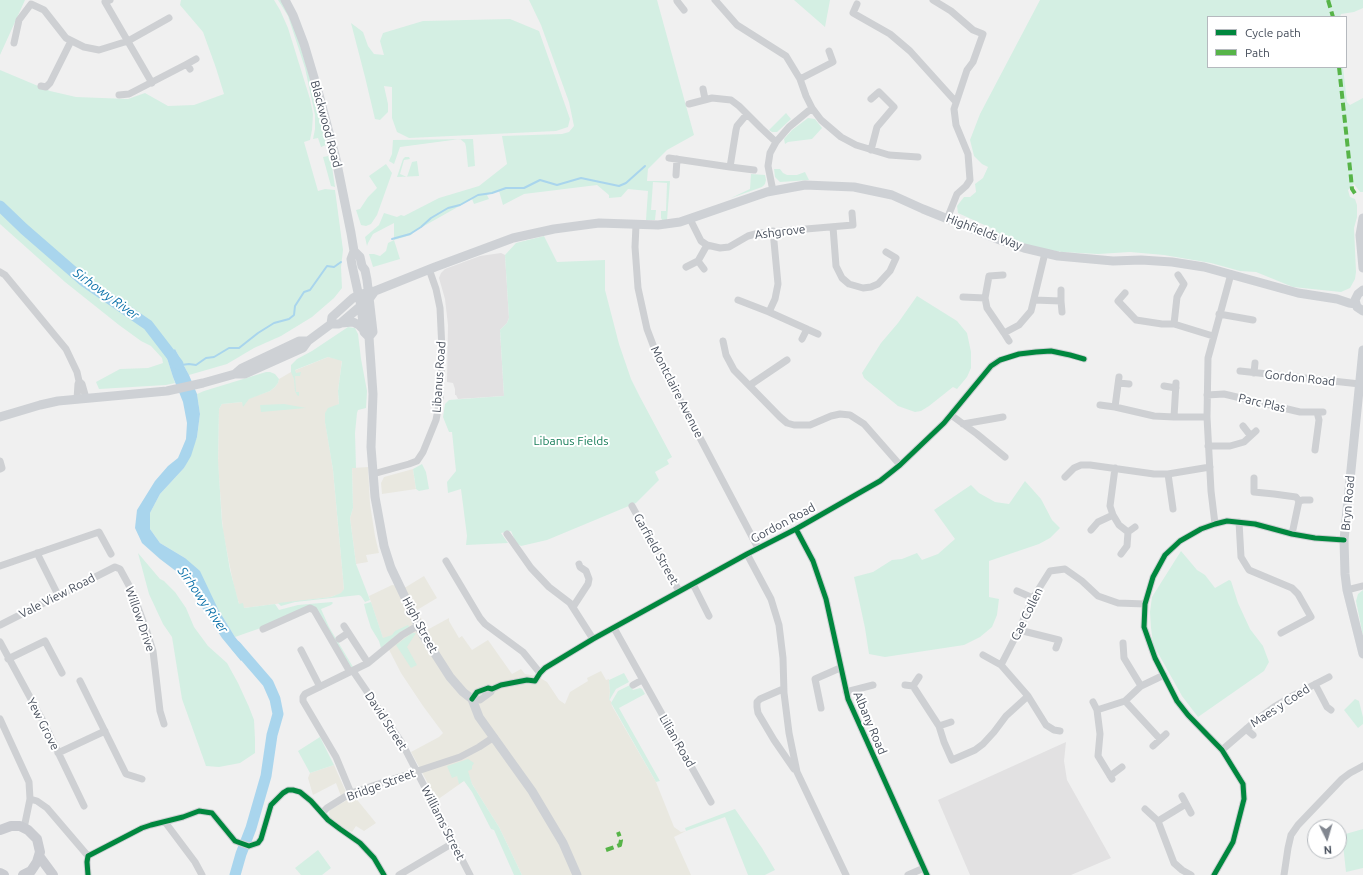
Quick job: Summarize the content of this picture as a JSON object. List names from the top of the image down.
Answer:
{
  "streets": {
    "main road": [
      "Blackwood Road",
      "Highfields Way",
      "Bryn Road",
      "High Street"
    ],
    "street": [
      "Ashgrove",
      "Libanus Road",
      "Gordon Road",
      "Montclaire Avenue",
      "Parc Plas",
      "Garfield Street",
      "Vale View Road",
      "Cae Collen",
      "Willow Drive",
      "Maes y Coed",
      "David Street",
      "Albany Road",
      "Yew Grove",
      "Lilian Road",
      "Bridge Street",
      "Williams Street"
    ]
  },
  "crossings": [
    ["Blackwood Road", "High Street"],
    ["Highfields Way", "Libanus Road"],
    ["Highfields Way", "Montclaire Avenue"],
    ["Libanus Road", "High Street"],
    ["Gordon Road", "Montclaire Avenue"],
    ["Gordon Road", "Bryn Road"],
    ["Gordon Road", "Garfield Street"],
    ["Gordon Road", "High Street"],
    ["Gordon Road", "Albany Road"],
    ["Gordon Road", "Lilian Road"],
    ["Vale View Road", "Willow Drive"],
    ["High Street", "Bridge Street"],
    ["David Street", "Bridge Street"],
    ["David Street", "Williams Street"],
    ["Bridge Street", "Williams Street"]
  ],
  "water": ["Sirhowy River"],
  "parks": ["Libanus Fields"],
  "legend": ["Cycle path", "Path"],
  "north": "bottom"
}
